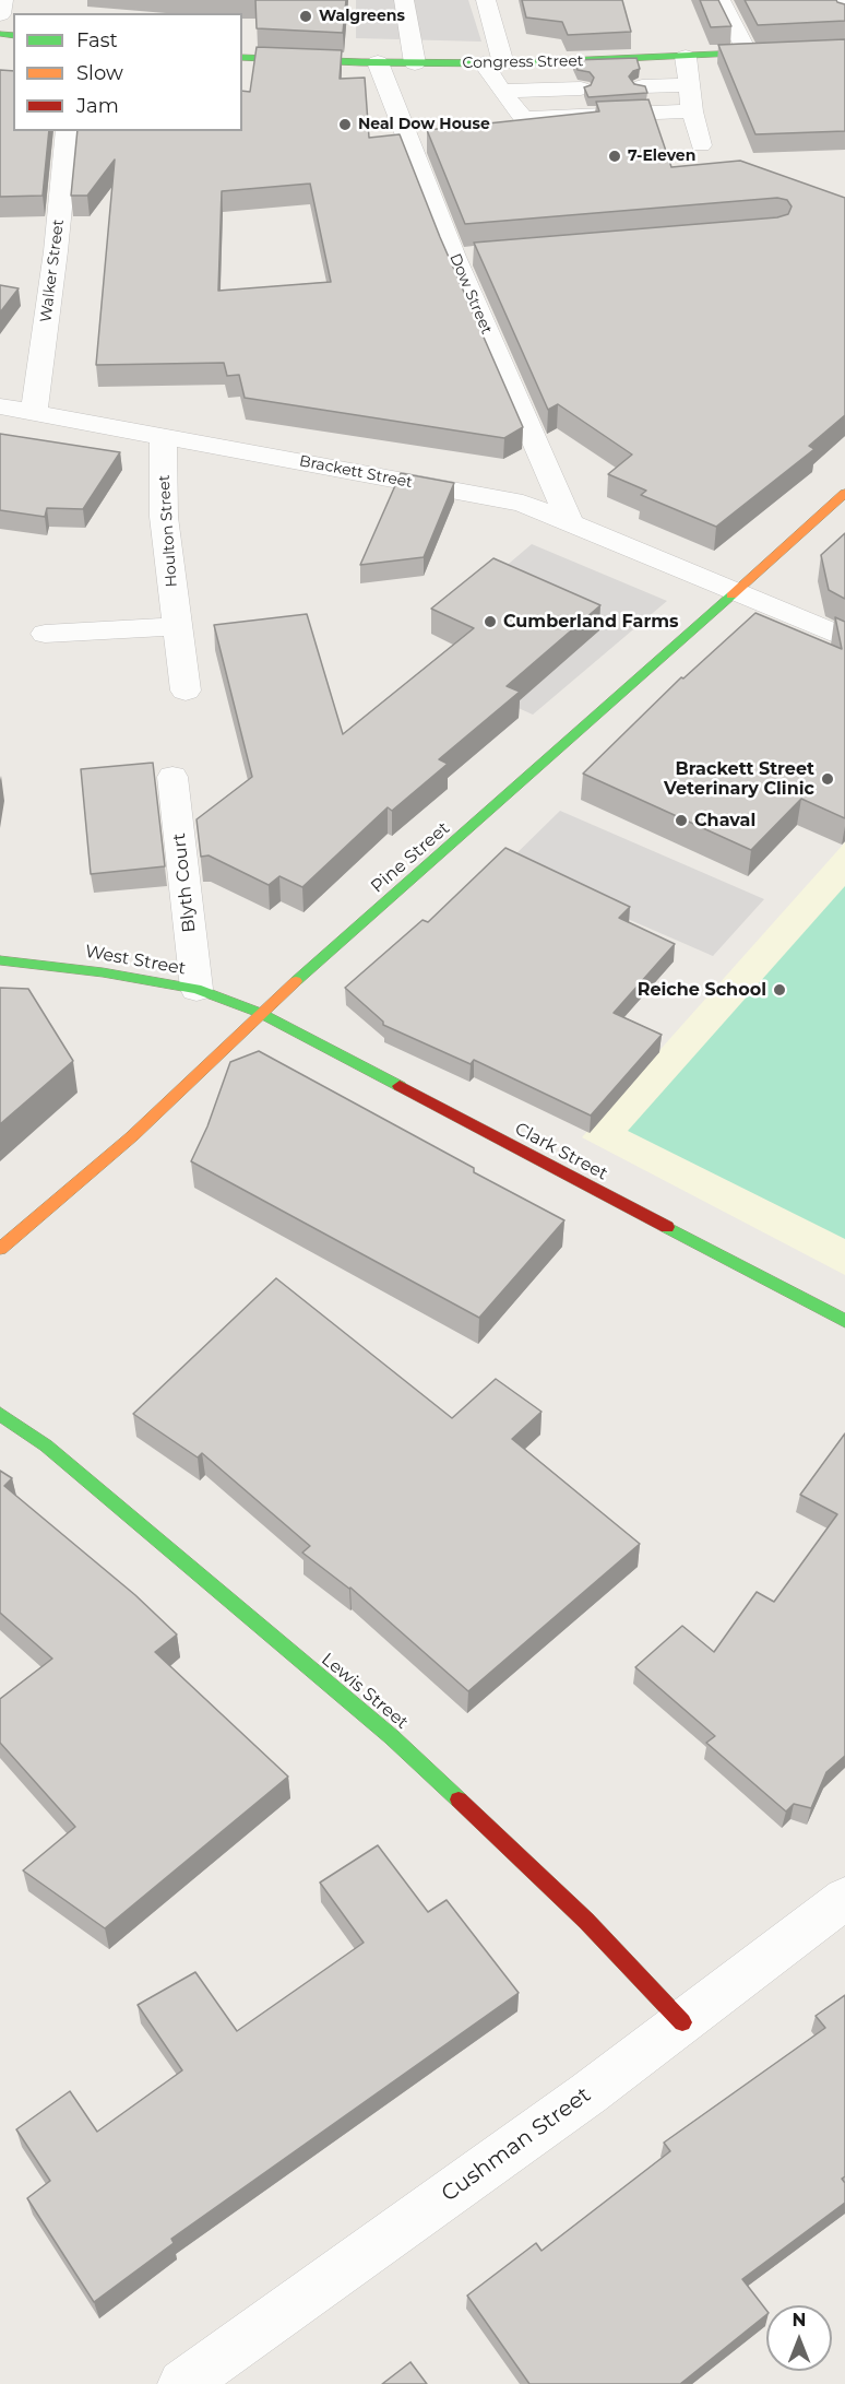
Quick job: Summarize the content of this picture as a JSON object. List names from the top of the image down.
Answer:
{
  "streets": {
    "street": [
      "Congress Street",
      "Walker Street",
      "Dow Street",
      "Brackett Street",
      "Houlton Street",
      "Pine Street",
      "Blyth Court",
      "West Street",
      "Clark Street",
      "Lewis Street",
      "Cushman Street"
    ]
  },
  "crossings": [
    ["Congress Street", "Dow Street"],
    ["Walker Street", "Brackett Street"],
    ["Dow Street", "Brackett Street"],
    ["Brackett Street", "Houlton Street"],
    ["Brackett Street", "Pine Street"],
    ["Pine Street", "West Street"],
    ["Pine Street", "Clark Street"],
    ["Blyth Court", "West Street"],
    ["West Street", "Clark Street"],
    ["Lewis Street", "Cushman Street"]
  ],
  "places": [
    "Walgreens",
    "Neal Dow House",
    "7-Eleven",
    "Cumberland Farms",
    "Brackett Street Veterinary Clinic",
    "Chaval",
    "Reiche School"
  ],
  "legend": ["Fast", "Slow", "Jam"],
  "north": "top"
}
